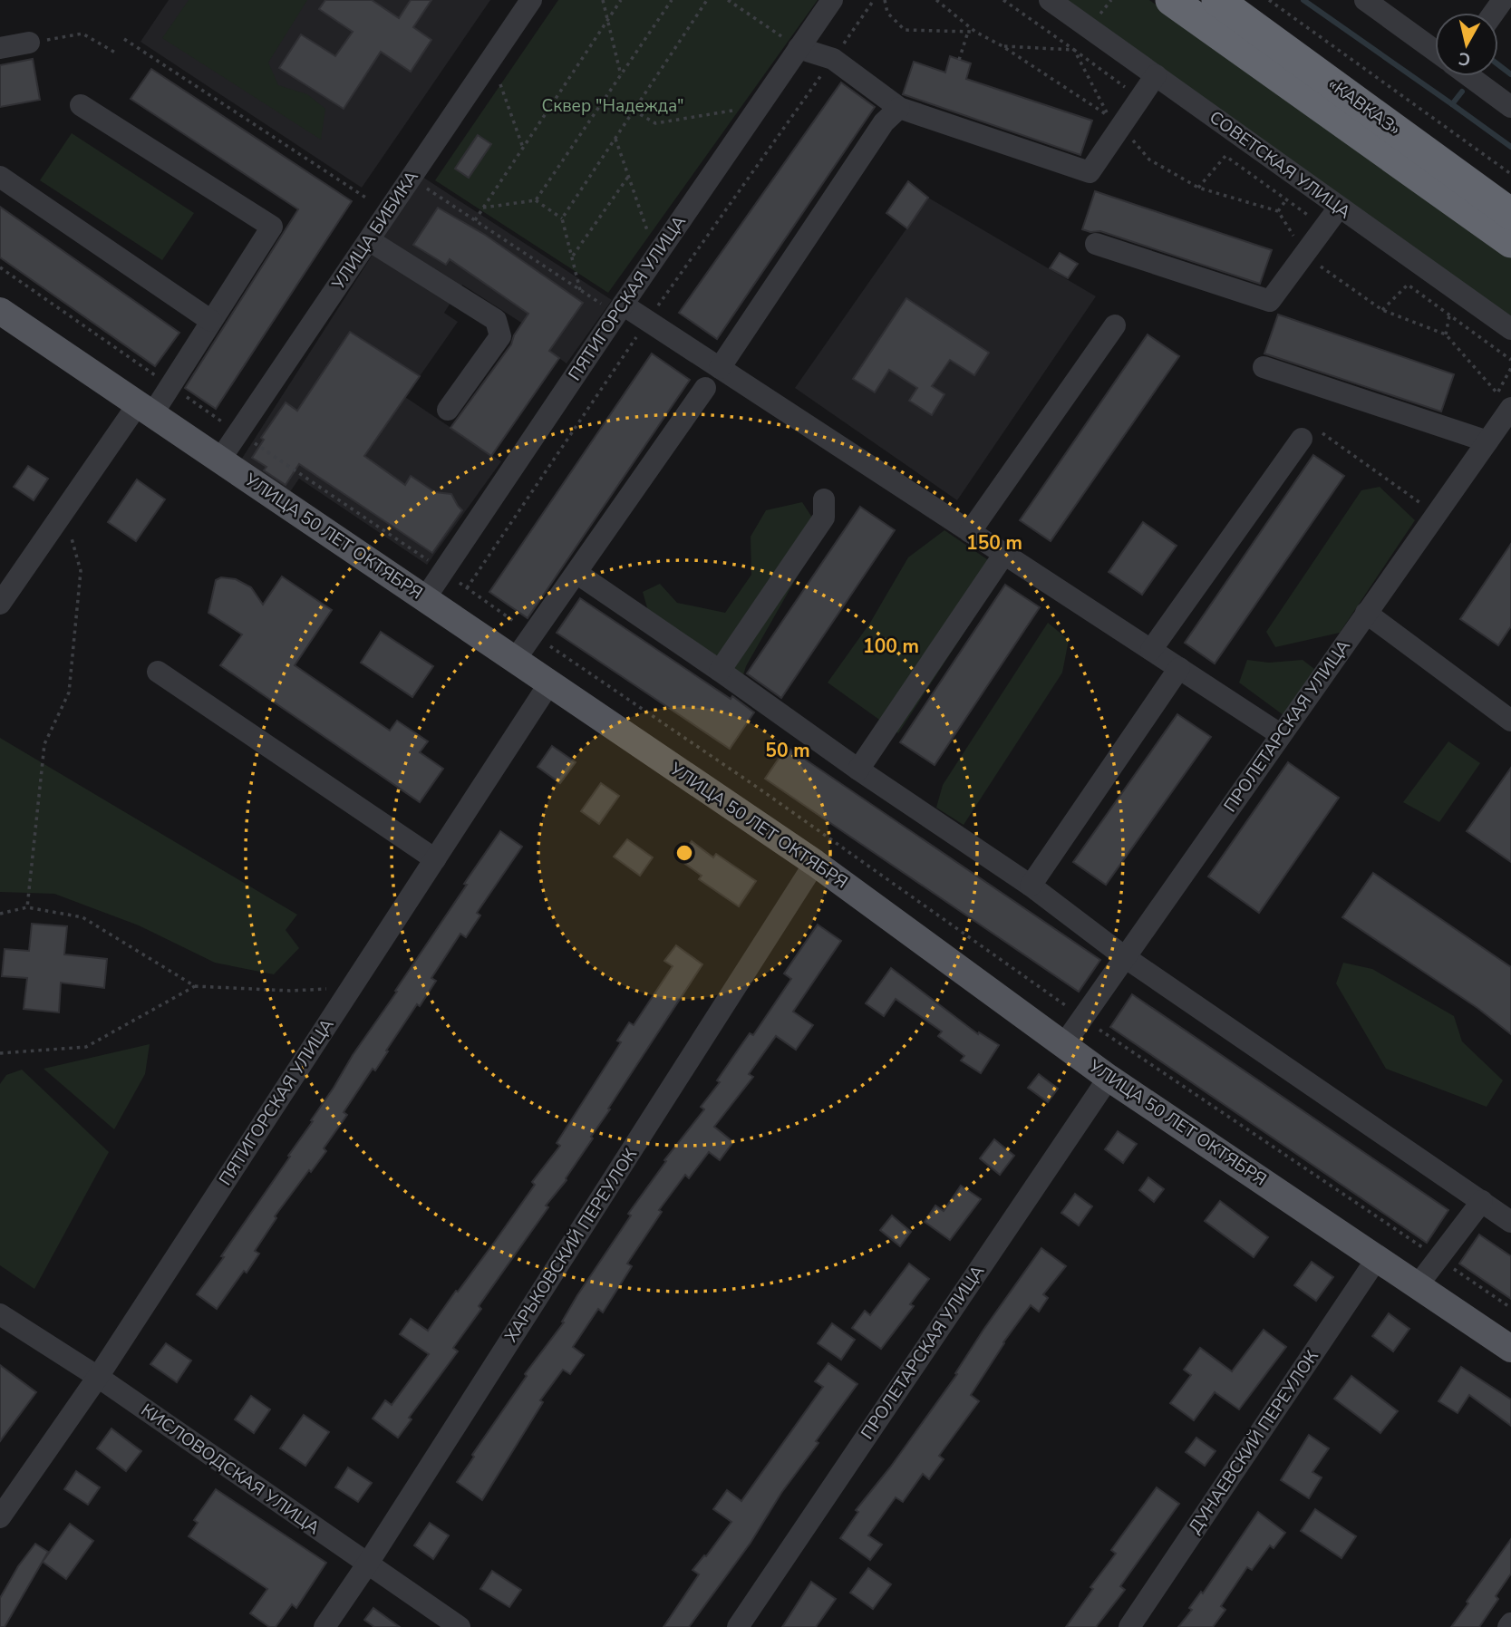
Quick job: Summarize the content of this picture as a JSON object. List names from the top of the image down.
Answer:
{
  "streets": {
    "highway": ["«КАВКАЗ»"],
    "main road": ["УЛИЦА 50 ЛЕТ ОКТЯБРЯ"],
    "street": [
      "СОВЕТСКАЯ УЛИЦА",
      "УЛИЦА БИБИКА",
      "ПЯТИГОРСКАЯ УЛИЦА",
      "ПРОЛЕТАРСКАЯ УЛИЦА",
      "ХАРЬКОВСКИЙ ПЕРЕУЛОК",
      "ДУНАЕВСКИЙ ПЕРЕУЛОК",
      "КИСЛОВОДСКАЯ УЛИЦА"
    ]
  },
  "crossings": [
    ["УЛИЦА БИБИКА", "УЛИЦА 50 ЛЕТ ОКТЯБРЯ"],
    ["ПЯТИГОРСКАЯ УЛИЦА", "УЛИЦА 50 ЛЕТ ОКТЯБРЯ"],
    ["ПЯТИГОРСКАЯ УЛИЦА", "КИСЛОВОДСКАЯ УЛИЦА"],
    ["УЛИЦА 50 ЛЕТ ОКТЯБРЯ", "ПРОЛЕТАРСКАЯ УЛИЦА"],
    ["УЛИЦА 50 ЛЕТ ОКТЯБРЯ", "ХАРЬКОВСКИЙ ПЕРЕУЛОК"],
    ["УЛИЦА 50 ЛЕТ ОКТЯБРЯ", "ДУНАЕВСКИЙ ПЕРЕУЛОК"],
    ["ХАРЬКОВСКИЙ ПЕРЕУЛОК", "КИСЛОВОДСКАЯ УЛИЦА"]
  ],
  "parks": ["Сквер \"Надежда\""],
  "north": "bottom",
  "rings": ["150 m", "100 m", "50 m"]
}
